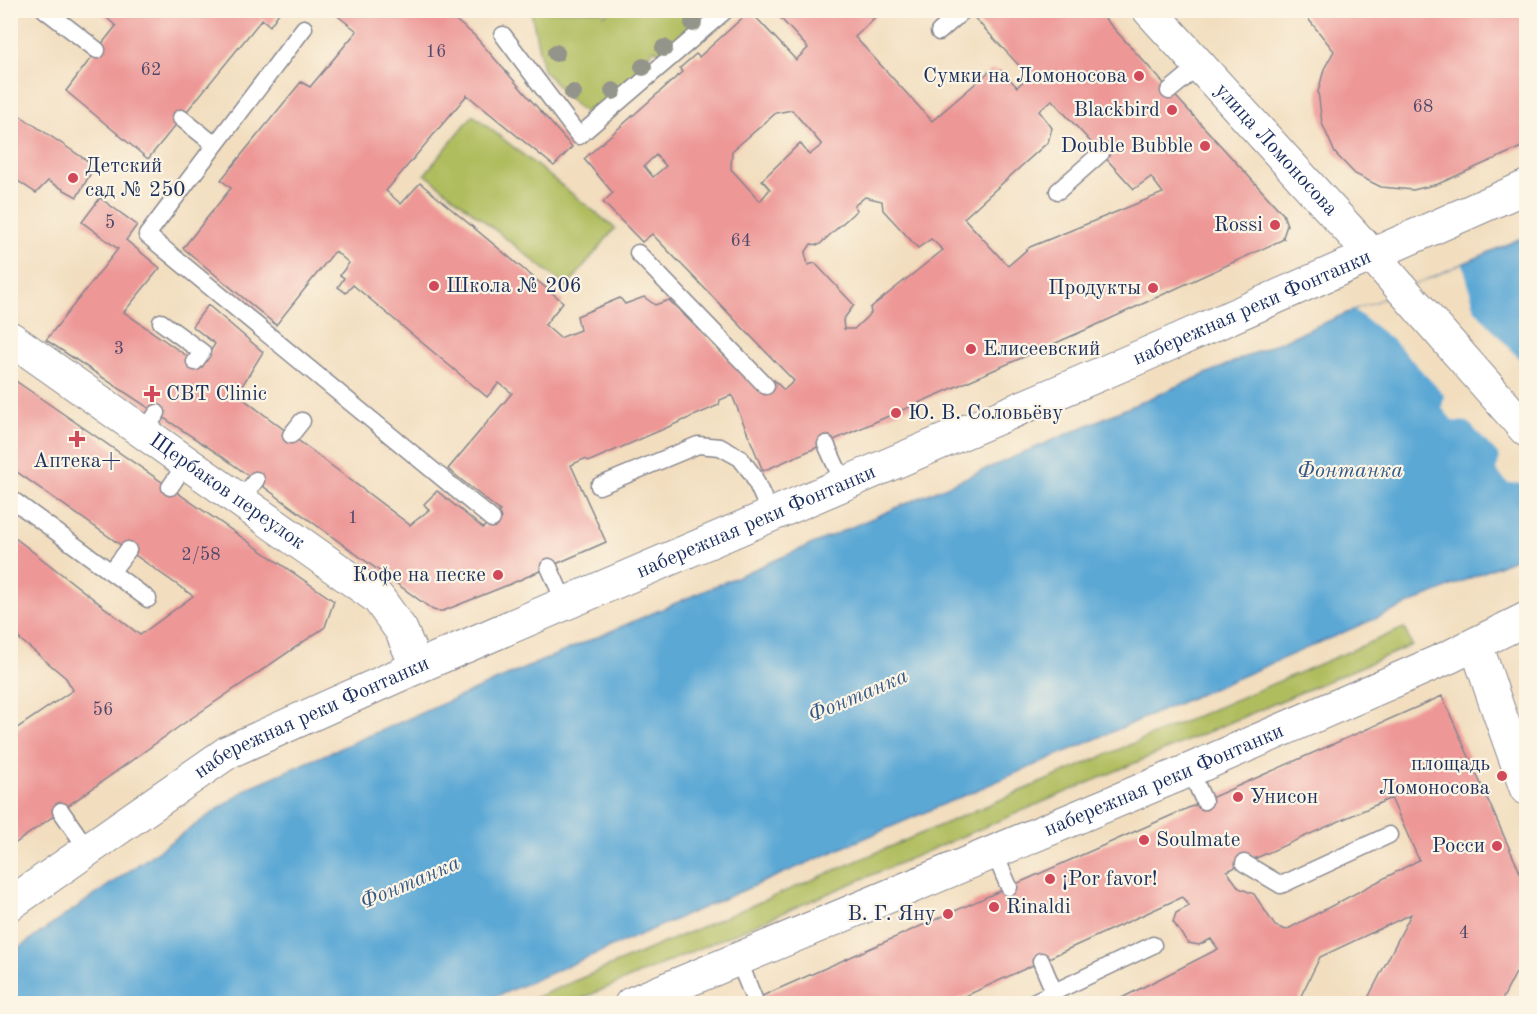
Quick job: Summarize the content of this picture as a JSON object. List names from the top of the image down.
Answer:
{
  "streets": {
    "main road": ["улица Ломоносова", "набережная реки Фонтанки", "Щербаков переулок"]
  },
  "crossings": [
    ["улица Ломоносова", "набережная реки Фонтанки"],
    ["набережная реки Фонтанки", "Щербаков переулок"]
  ],
  "water": ["Фонтанка"],
  "places": {
    "other": [
      "Сумки на Ломоносова",
      "Blackbird",
      "Double Bubble",
      "Детский сад № 250",
      "Rossi",
      "Школа № 206",
      "Продукты",
      "Елисеевский",
      "Ю. В. Соловьёву",
      "Кофе на песке",
      "площадь Ломоносова",
      "Унисон",
      "Soulmate",
      "Росси",
      "¡Por favor!",
      "Rinaldi",
      "В. Г. Яну"
    ],
    "health": ["CBT Clinic", "Аптека+"]
  },
  "house_numbers": [
    "16",
    "62",
    "68",
    "5",
    "64",
    "3",
    "1",
    "2/58",
    "56",
    "4"
  ]
}
